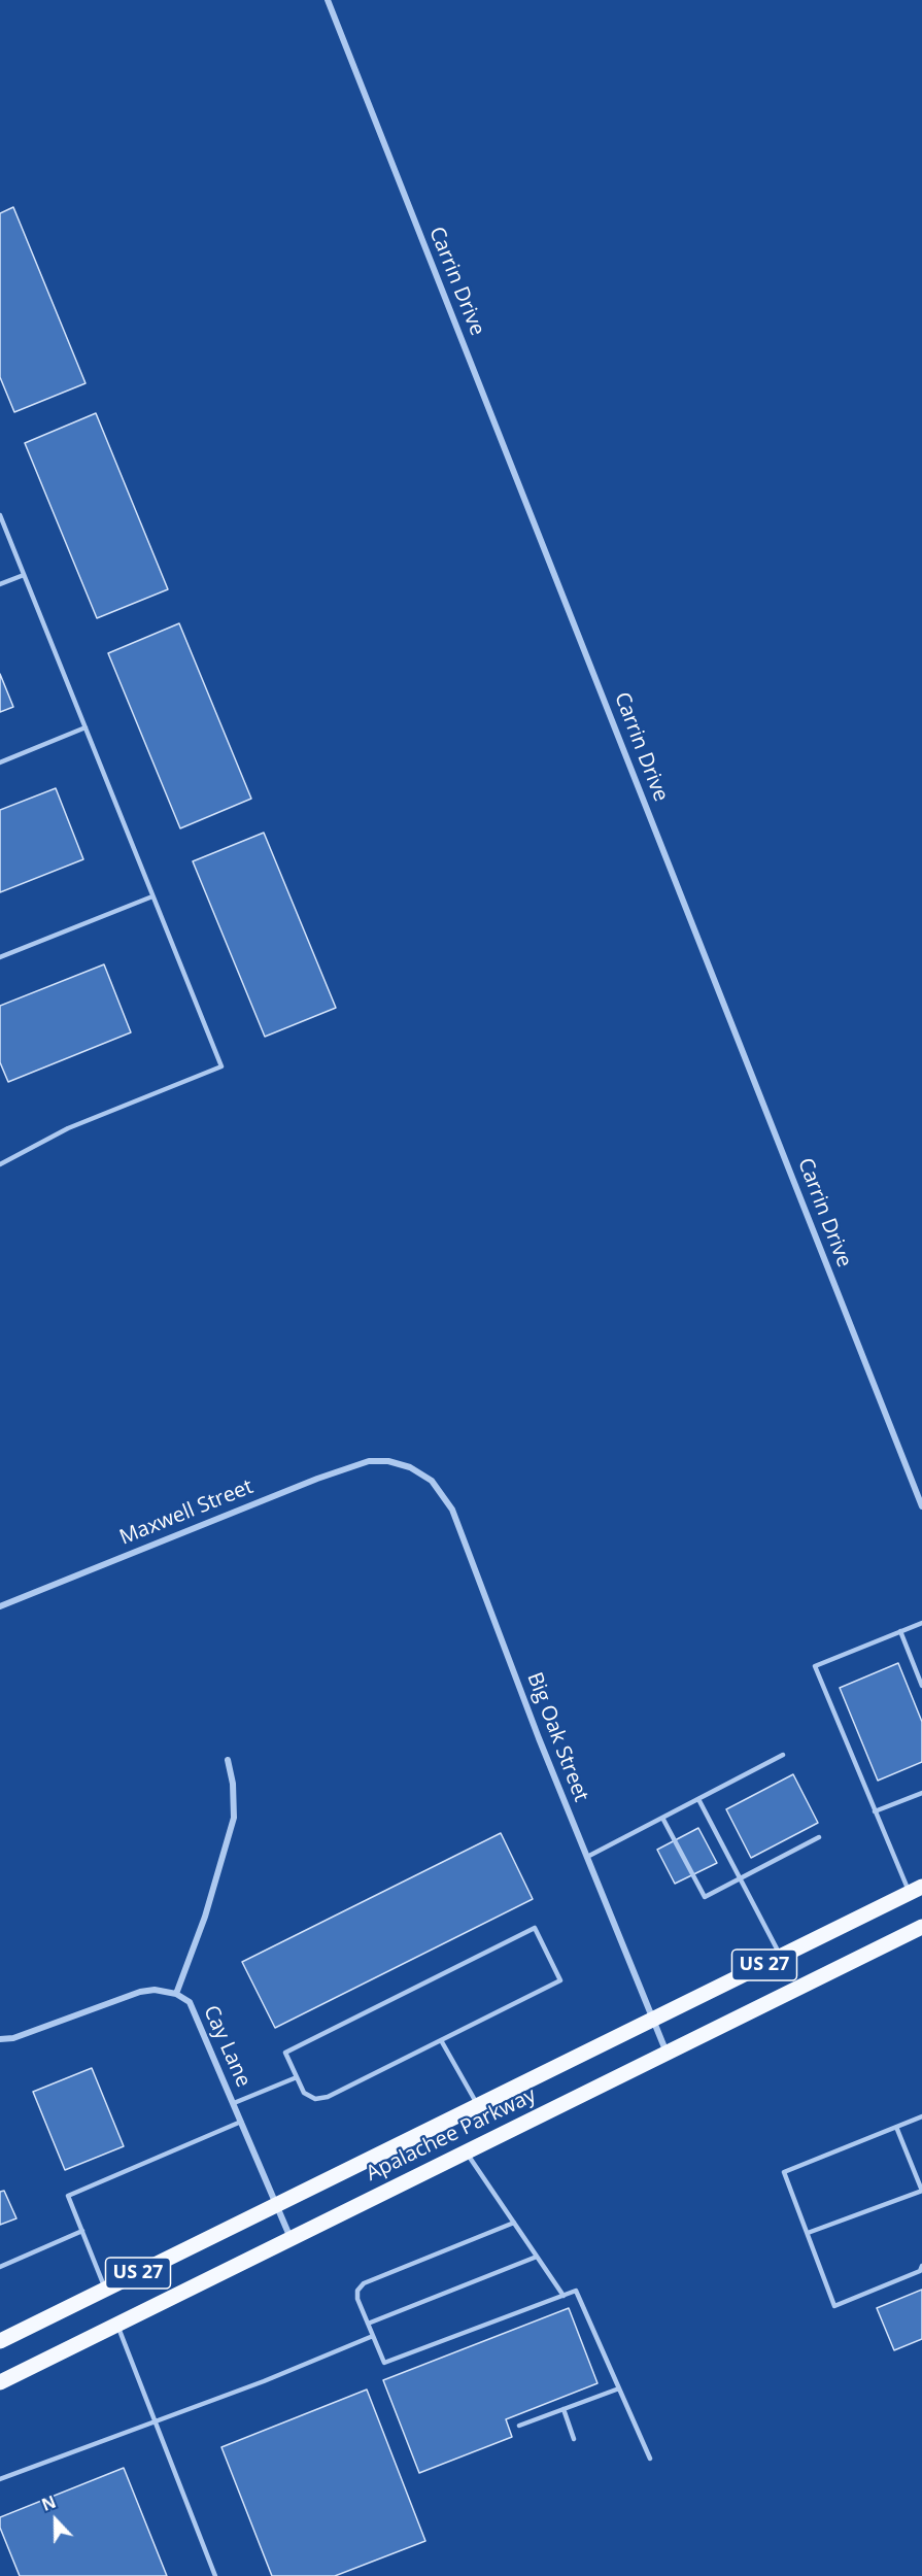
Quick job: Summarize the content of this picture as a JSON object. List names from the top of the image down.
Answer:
{
  "streets": {
    "main road": ["US 27", "Apalachee Parkway"],
    "street": [
      "Carrin Drive",
      "Maxwell Street",
      "Big Oak Street",
      "Cay Lane"
    ]
  },
  "crossings": [
    ["Maxwell Street", "Big Oak Street"],
    ["Big Oak Street", "Apalachee Parkway"],
    ["Cay Lane", "Apalachee Parkway"]
  ],
  "north": "top"
}
